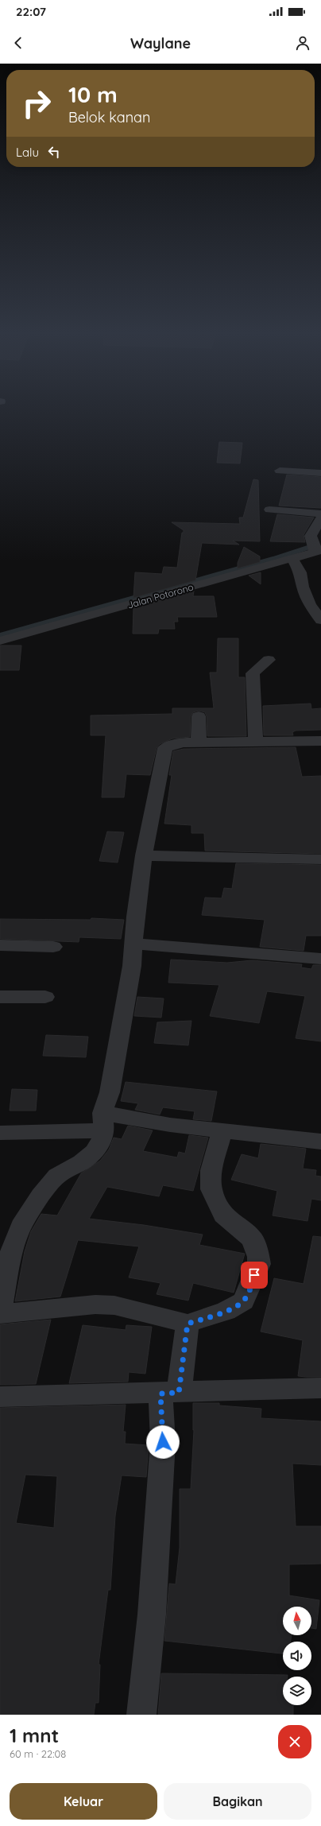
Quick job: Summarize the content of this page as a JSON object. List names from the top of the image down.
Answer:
{
  "streets": {
    "street": ["Jalan Potorono"]
  },
  "north": "top",
  "page": {
    "status": "22:07",
    "header": "Waylane",
    "turn": ["10 m", "Belok kanan"],
    "then": "Lalu",
    "heading": ["1 mnt", "60 m · 22:08"],
    "buttons": ["Keluar", "Bagikan"]
  }
}
